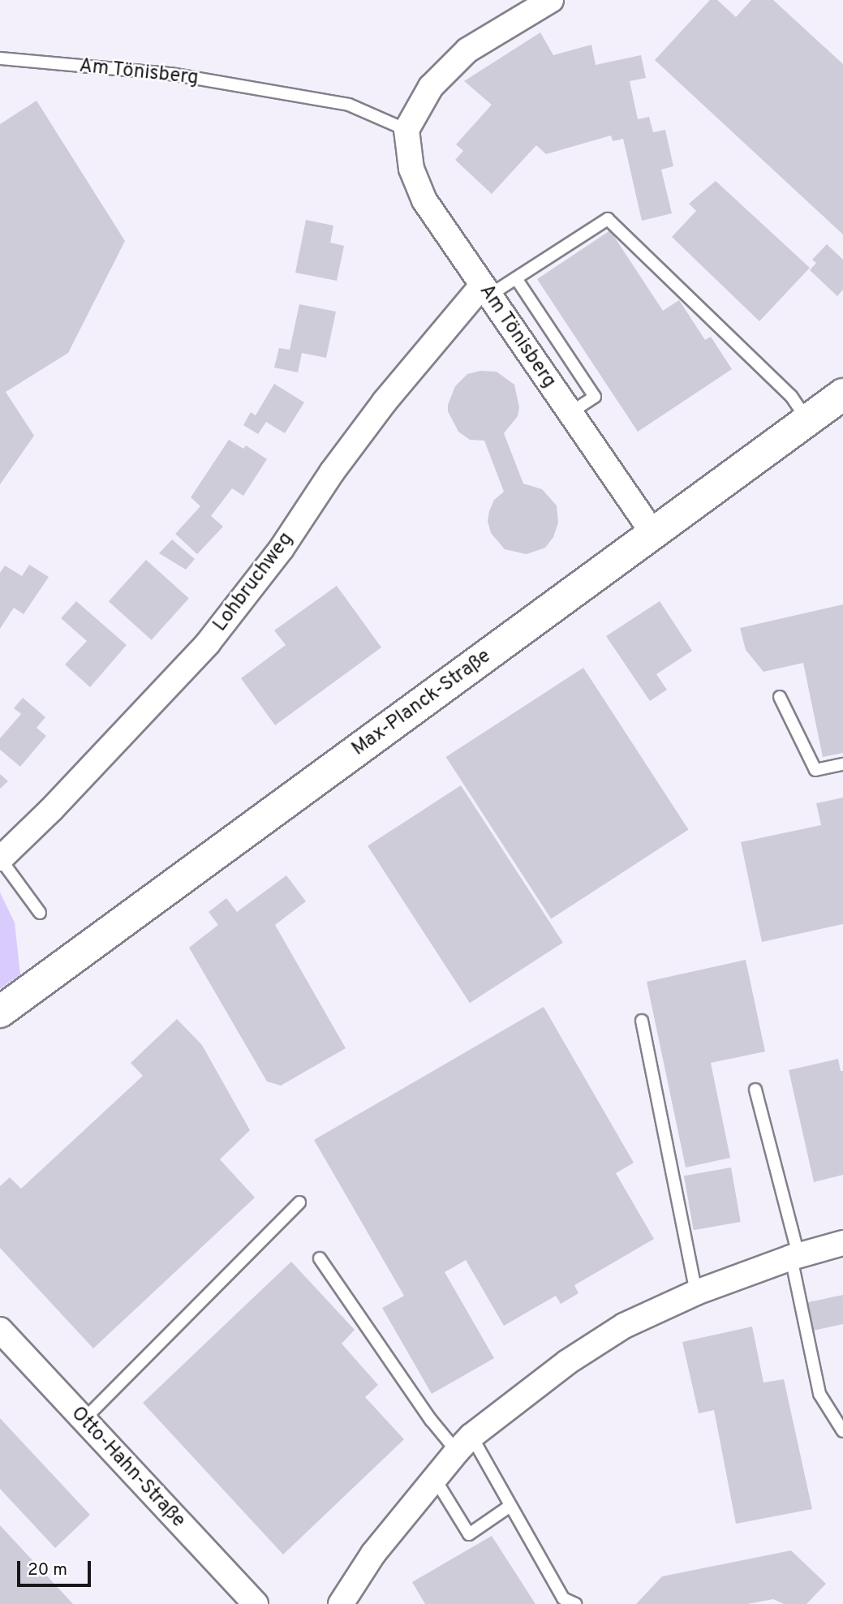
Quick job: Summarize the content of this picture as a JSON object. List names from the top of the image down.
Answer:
{
  "streets": {
    "street": [
      "Am Tönisberg",
      "Lohbruchweg",
      "Max-Planck-Straße",
      "Otto-Hahn-Straße"
    ]
  },
  "crossings": [
    ["Am Tönisberg", "Lohbruchweg"],
    ["Am Tönisberg", "Max-Planck-Straße"]
  ],
  "scale_bar": "20 m"
}
